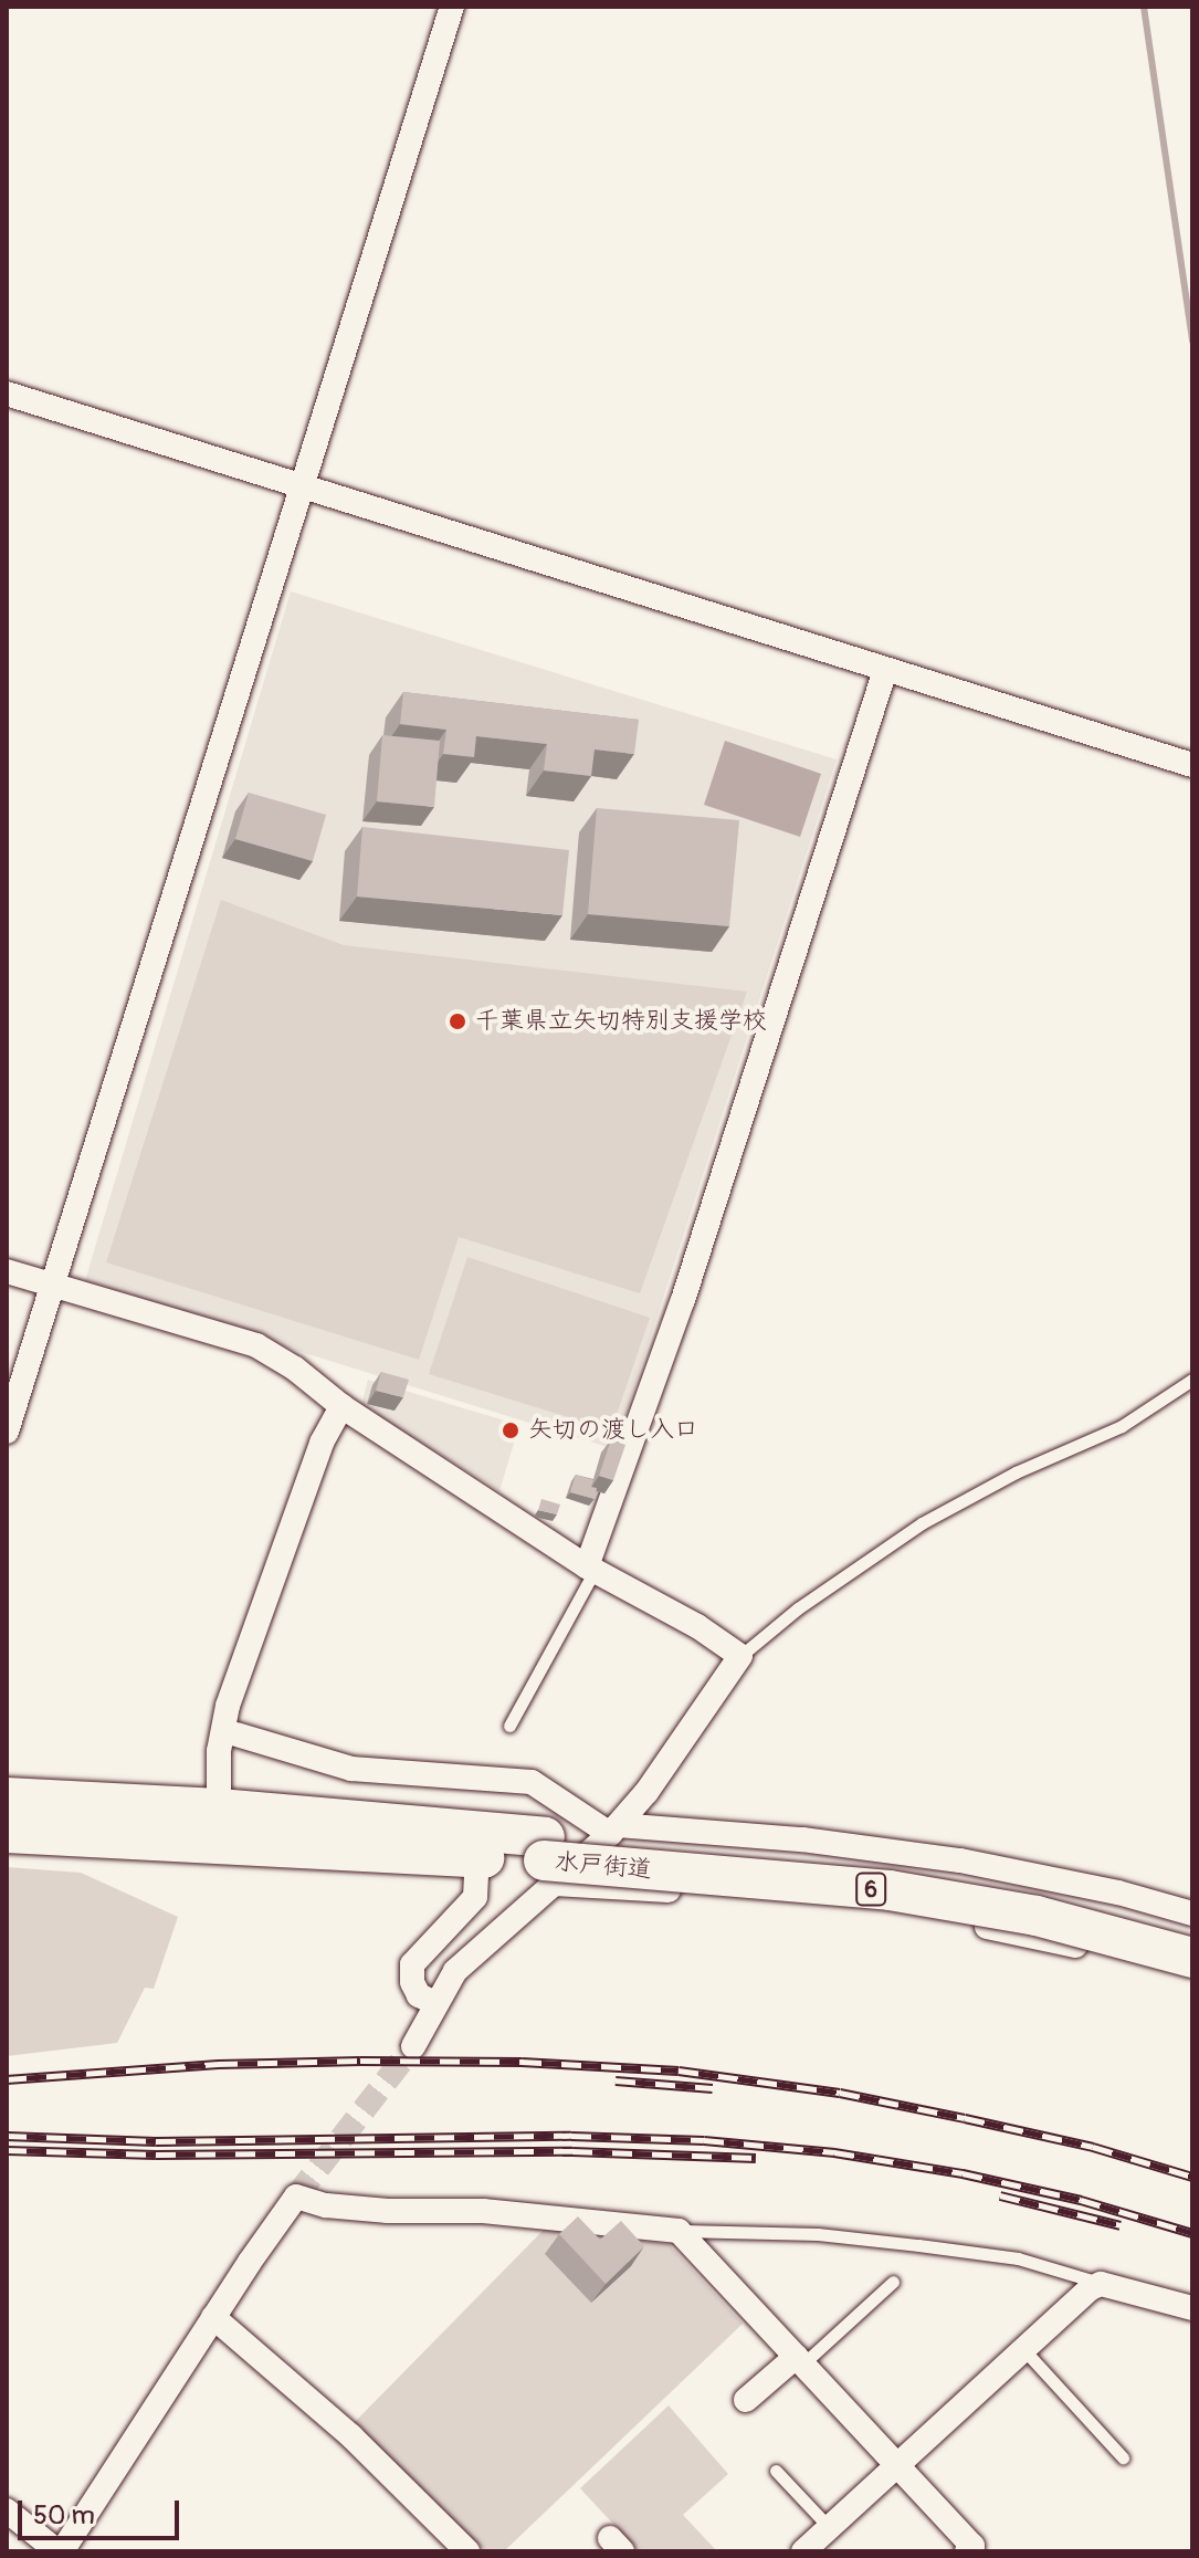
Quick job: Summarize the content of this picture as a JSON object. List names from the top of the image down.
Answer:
{
  "streets": {
    "highway": ["水戸街道", "6"]
  },
  "places": ["千葉県立矢切特別支援学校", "矢切の渡し入口"],
  "scale_bar": "50 m"
}
